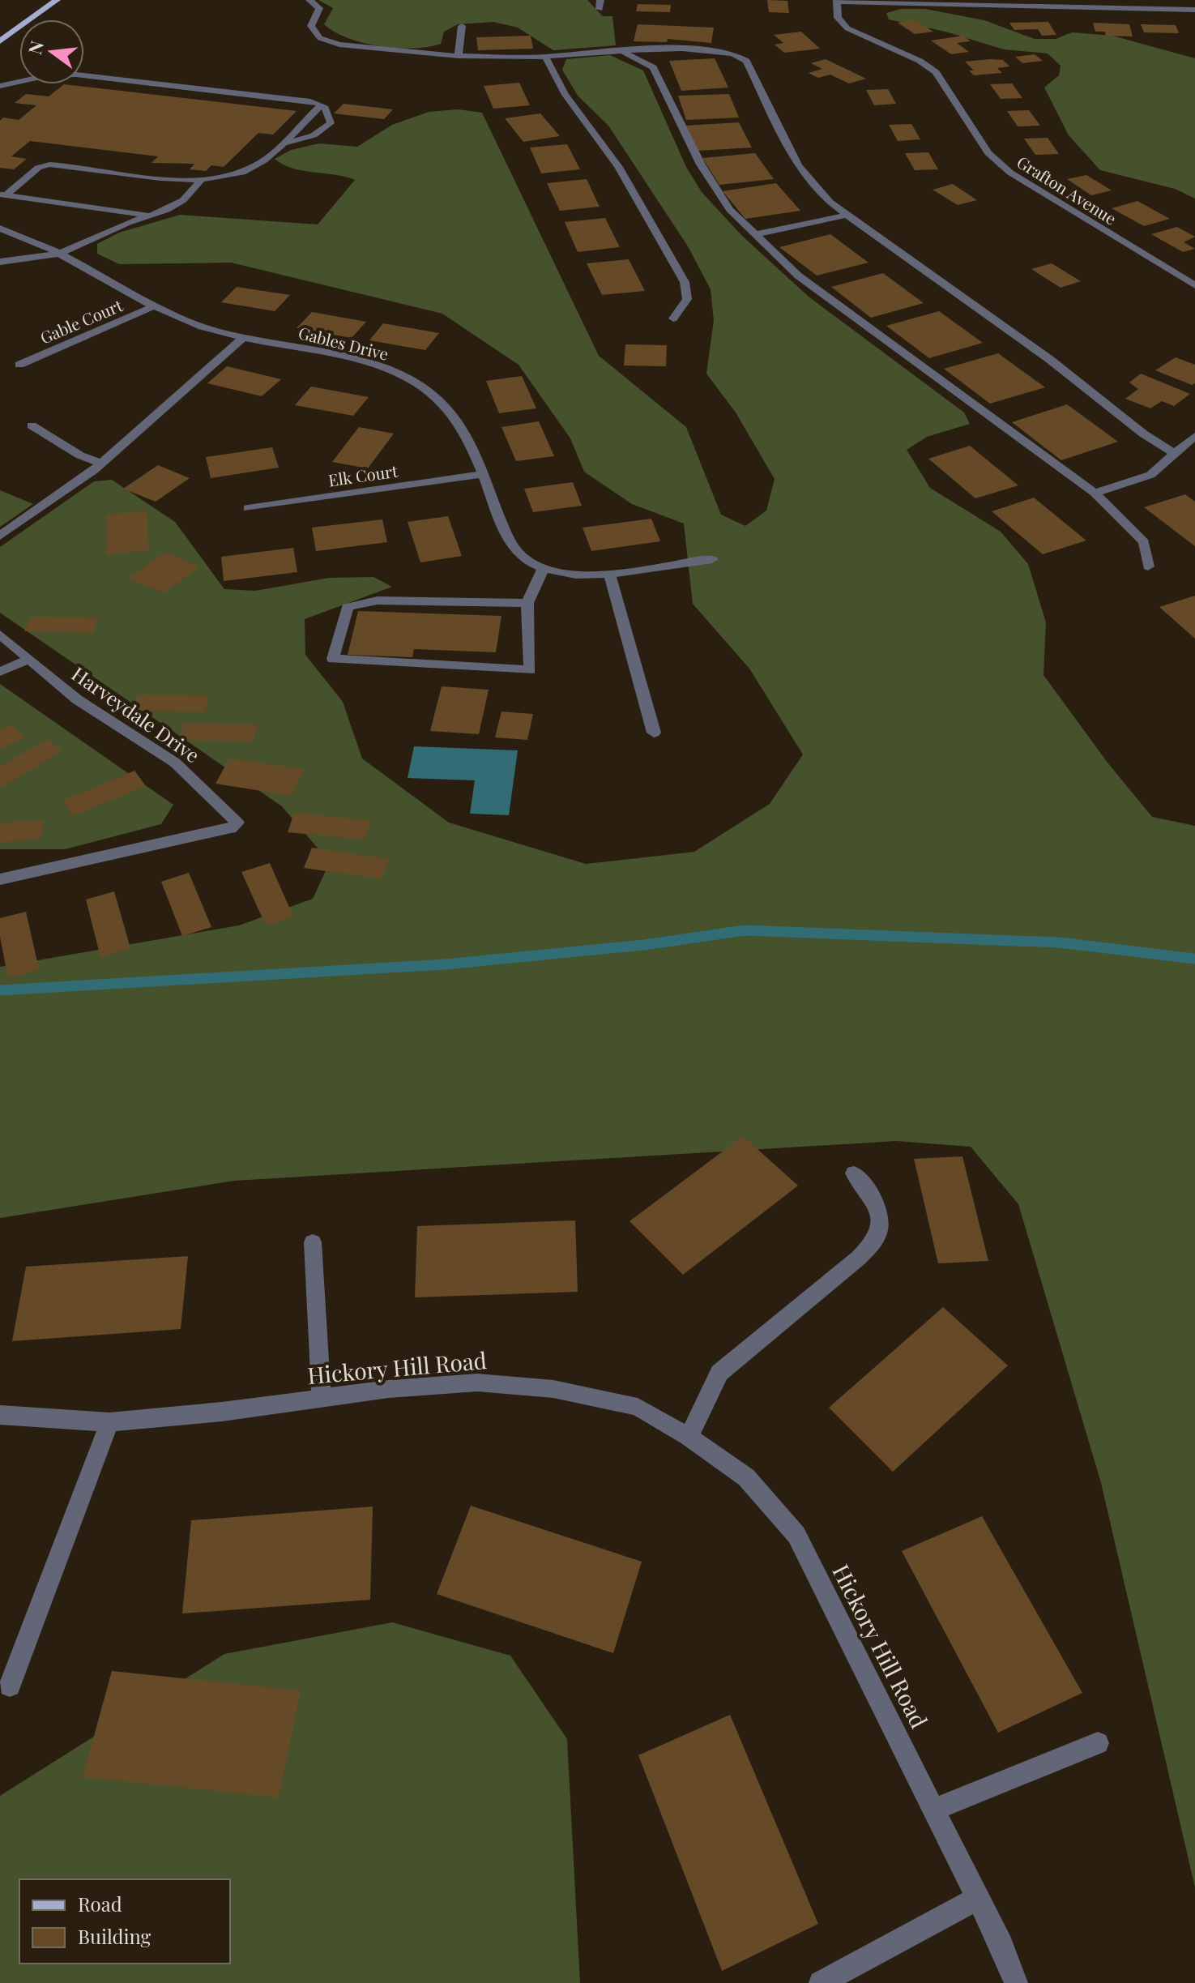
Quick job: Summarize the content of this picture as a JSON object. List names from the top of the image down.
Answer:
{
  "streets": {
    "street": [
      "Grafton Avenue",
      "Gable Court",
      "Gables Drive",
      "Elk Court",
      "Harveydale Drive",
      "Hickory Hill Road"
    ]
  },
  "crossings": [
    ["Gable Court", "Gables Drive"],
    ["Gables Drive", "Elk Court"]
  ],
  "legend": ["Road", "Building"],
  "north": "left"
}
